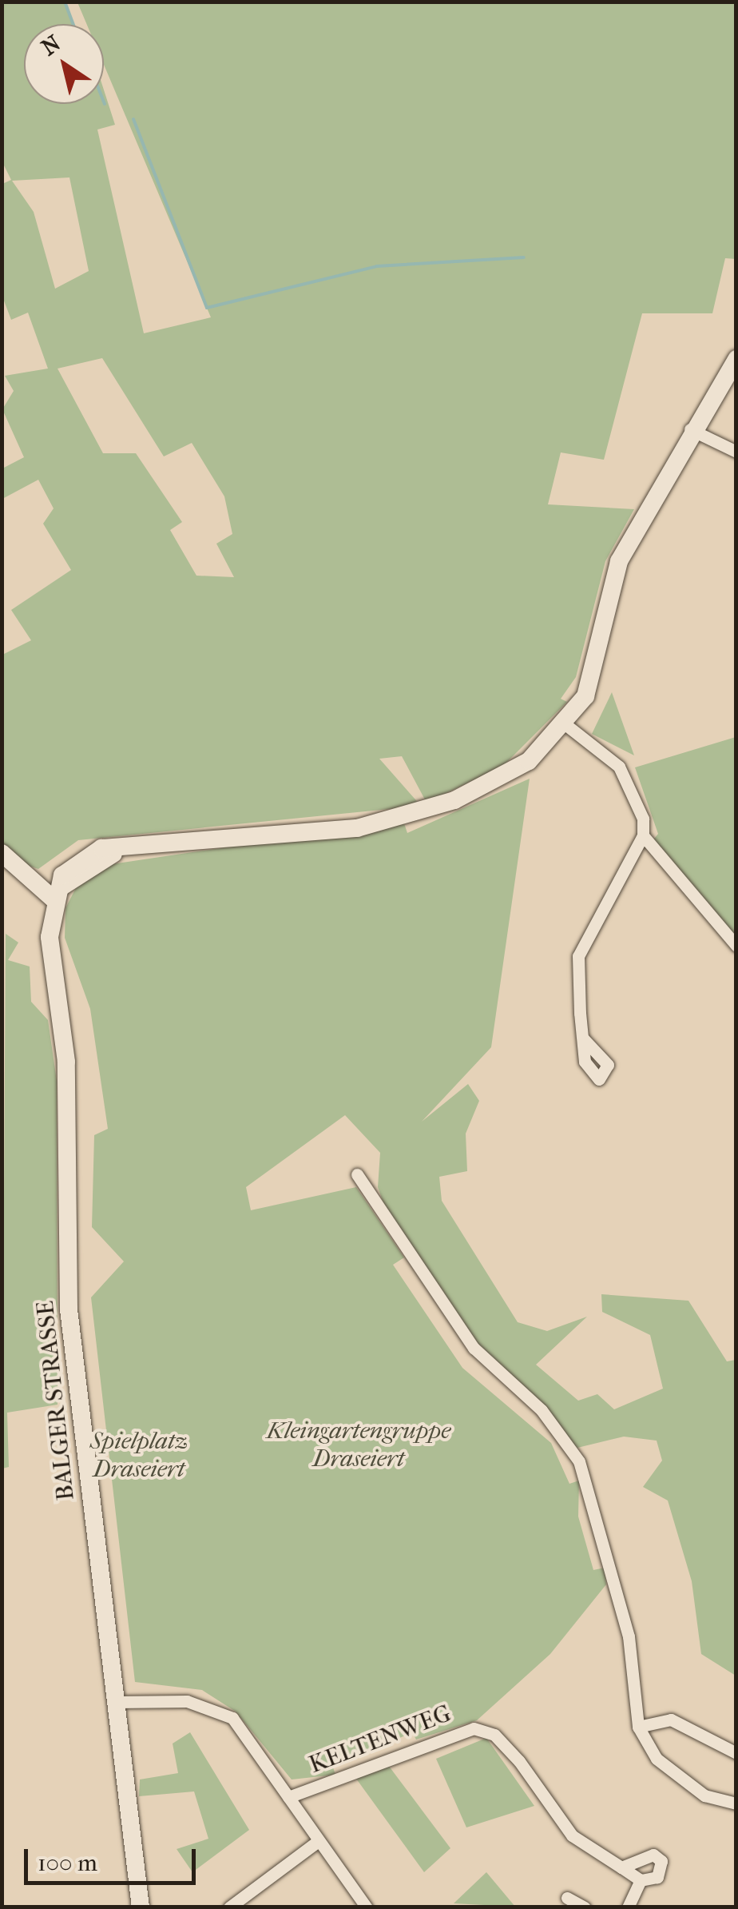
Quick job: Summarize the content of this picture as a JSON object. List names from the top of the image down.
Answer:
{
  "streets": {
    "street": ["BALGER STRASSE", "KELTENWEG"]
  },
  "parks": ["Kleingartengruppe Draseiert", "Spielplatz Draseiert"],
  "scale_bar": "100 m",
  "north": "top left"
}
